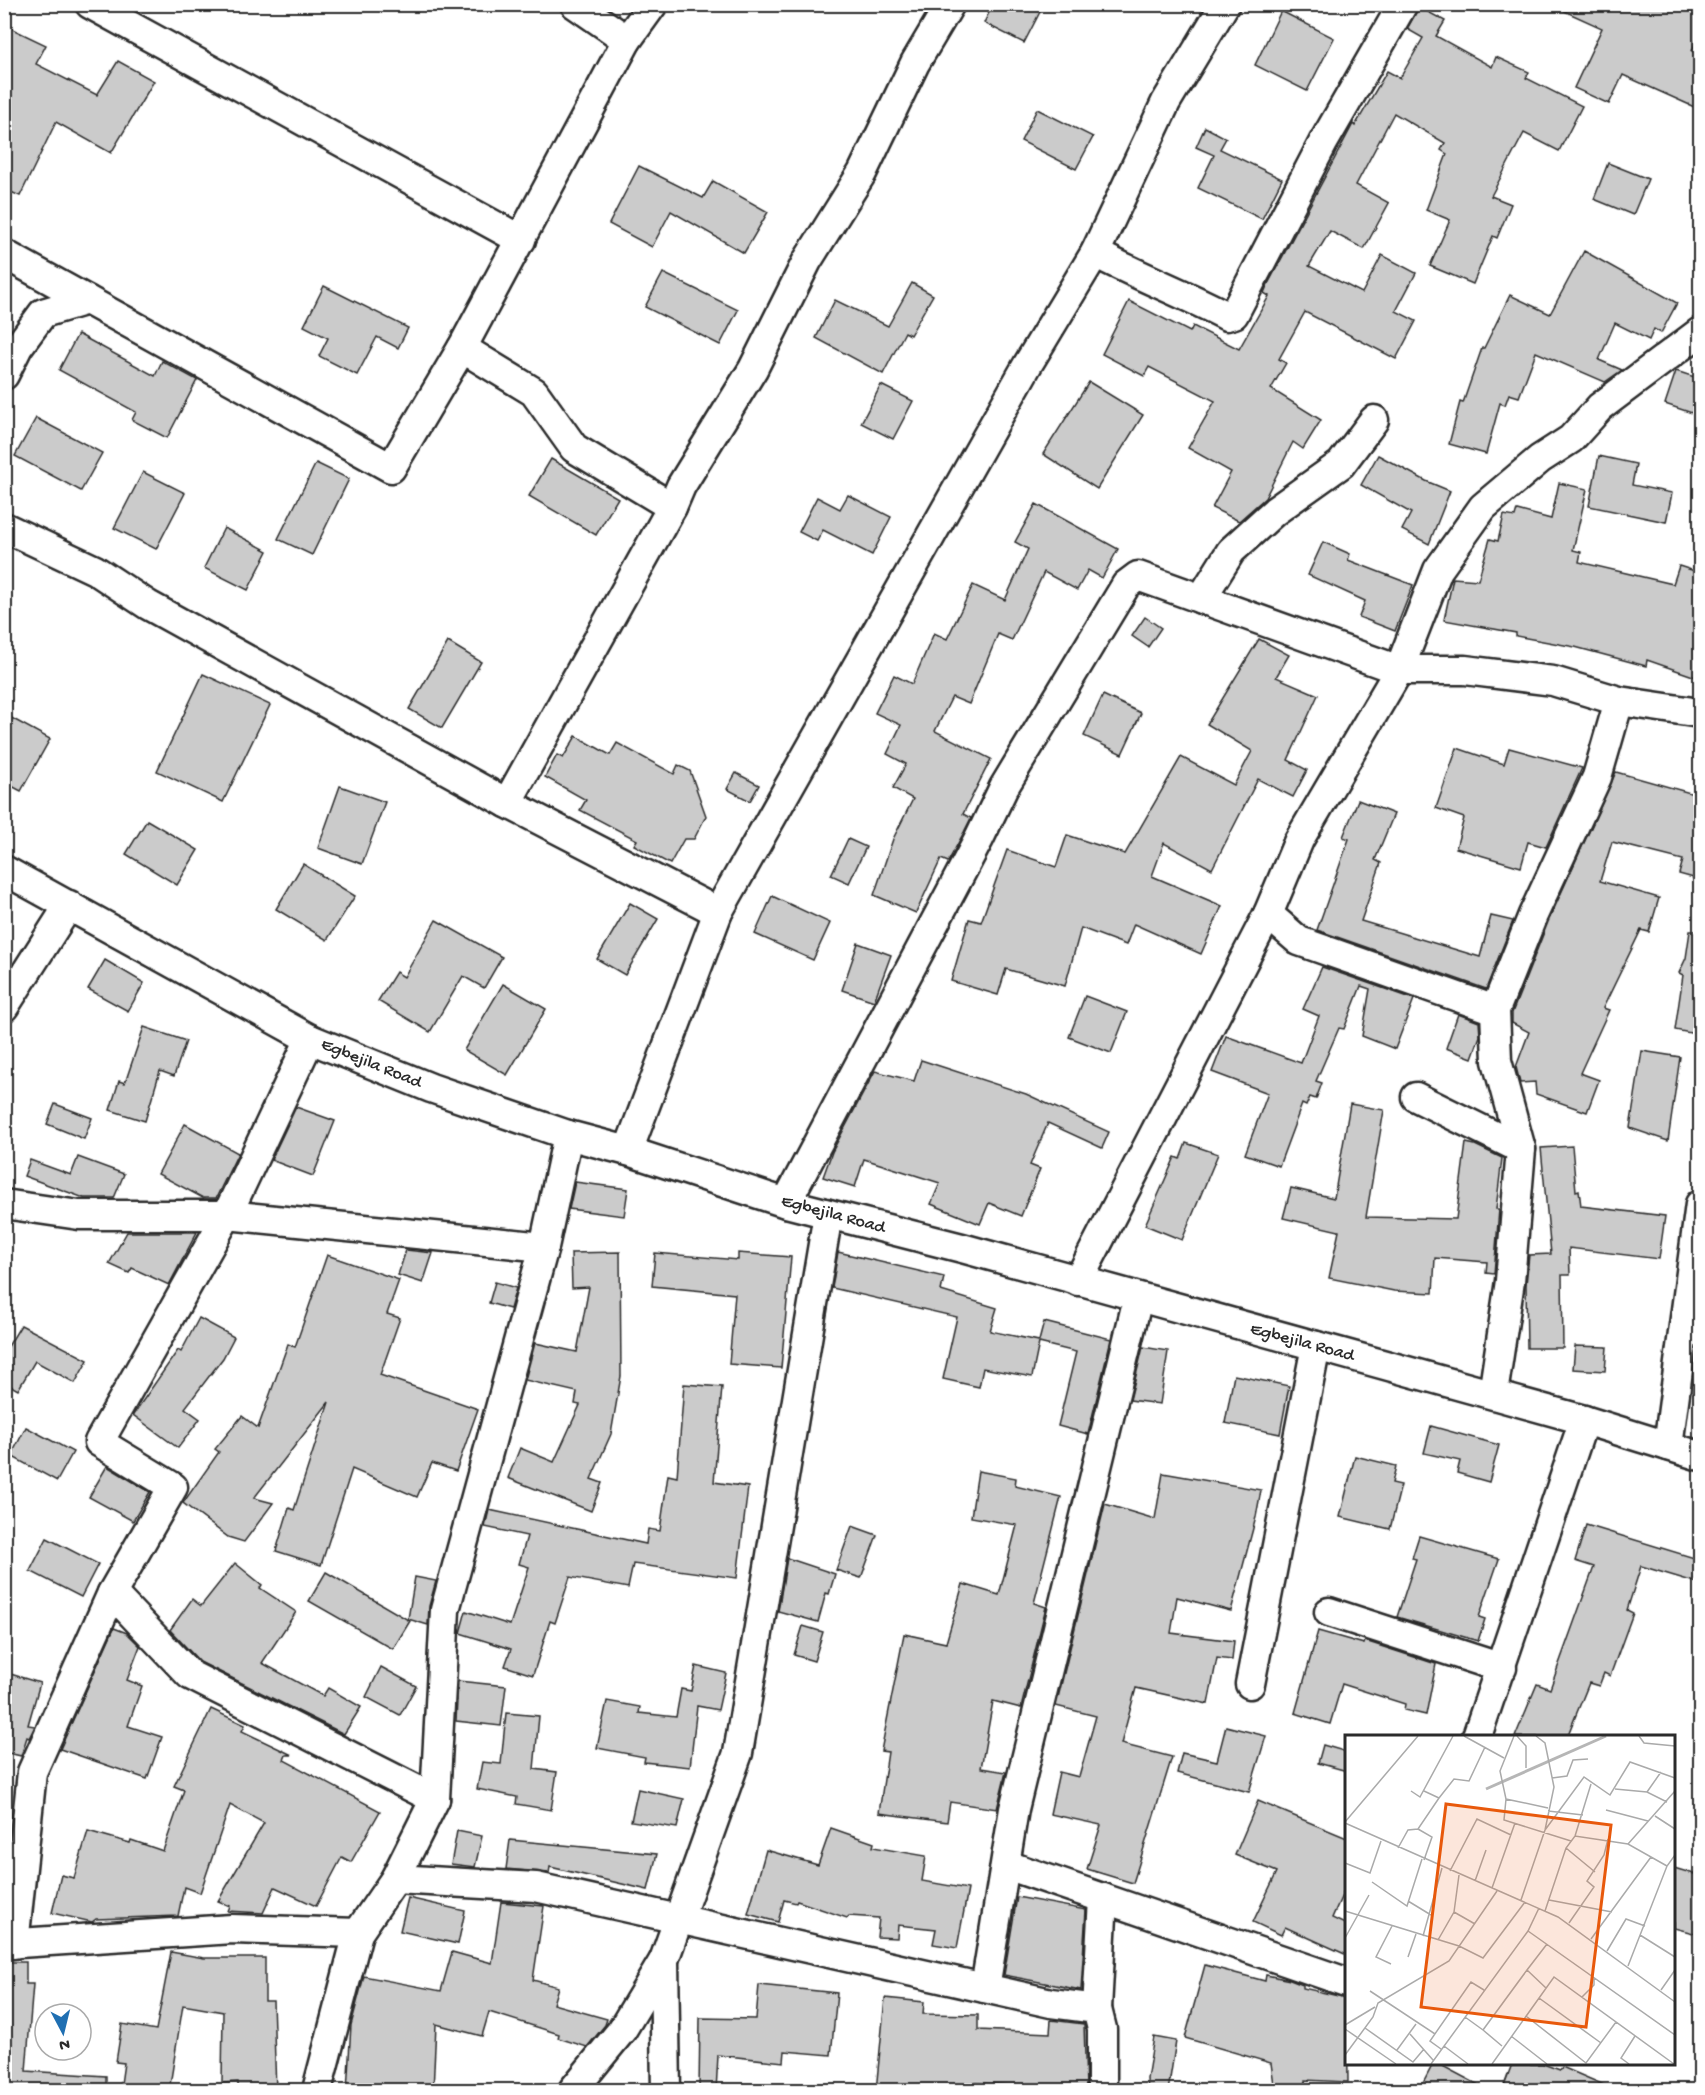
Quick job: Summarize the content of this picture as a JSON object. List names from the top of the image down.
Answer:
{
  "streets": {
    "street": ["Egbejila Road"]
  },
  "north": "bottom"
}
